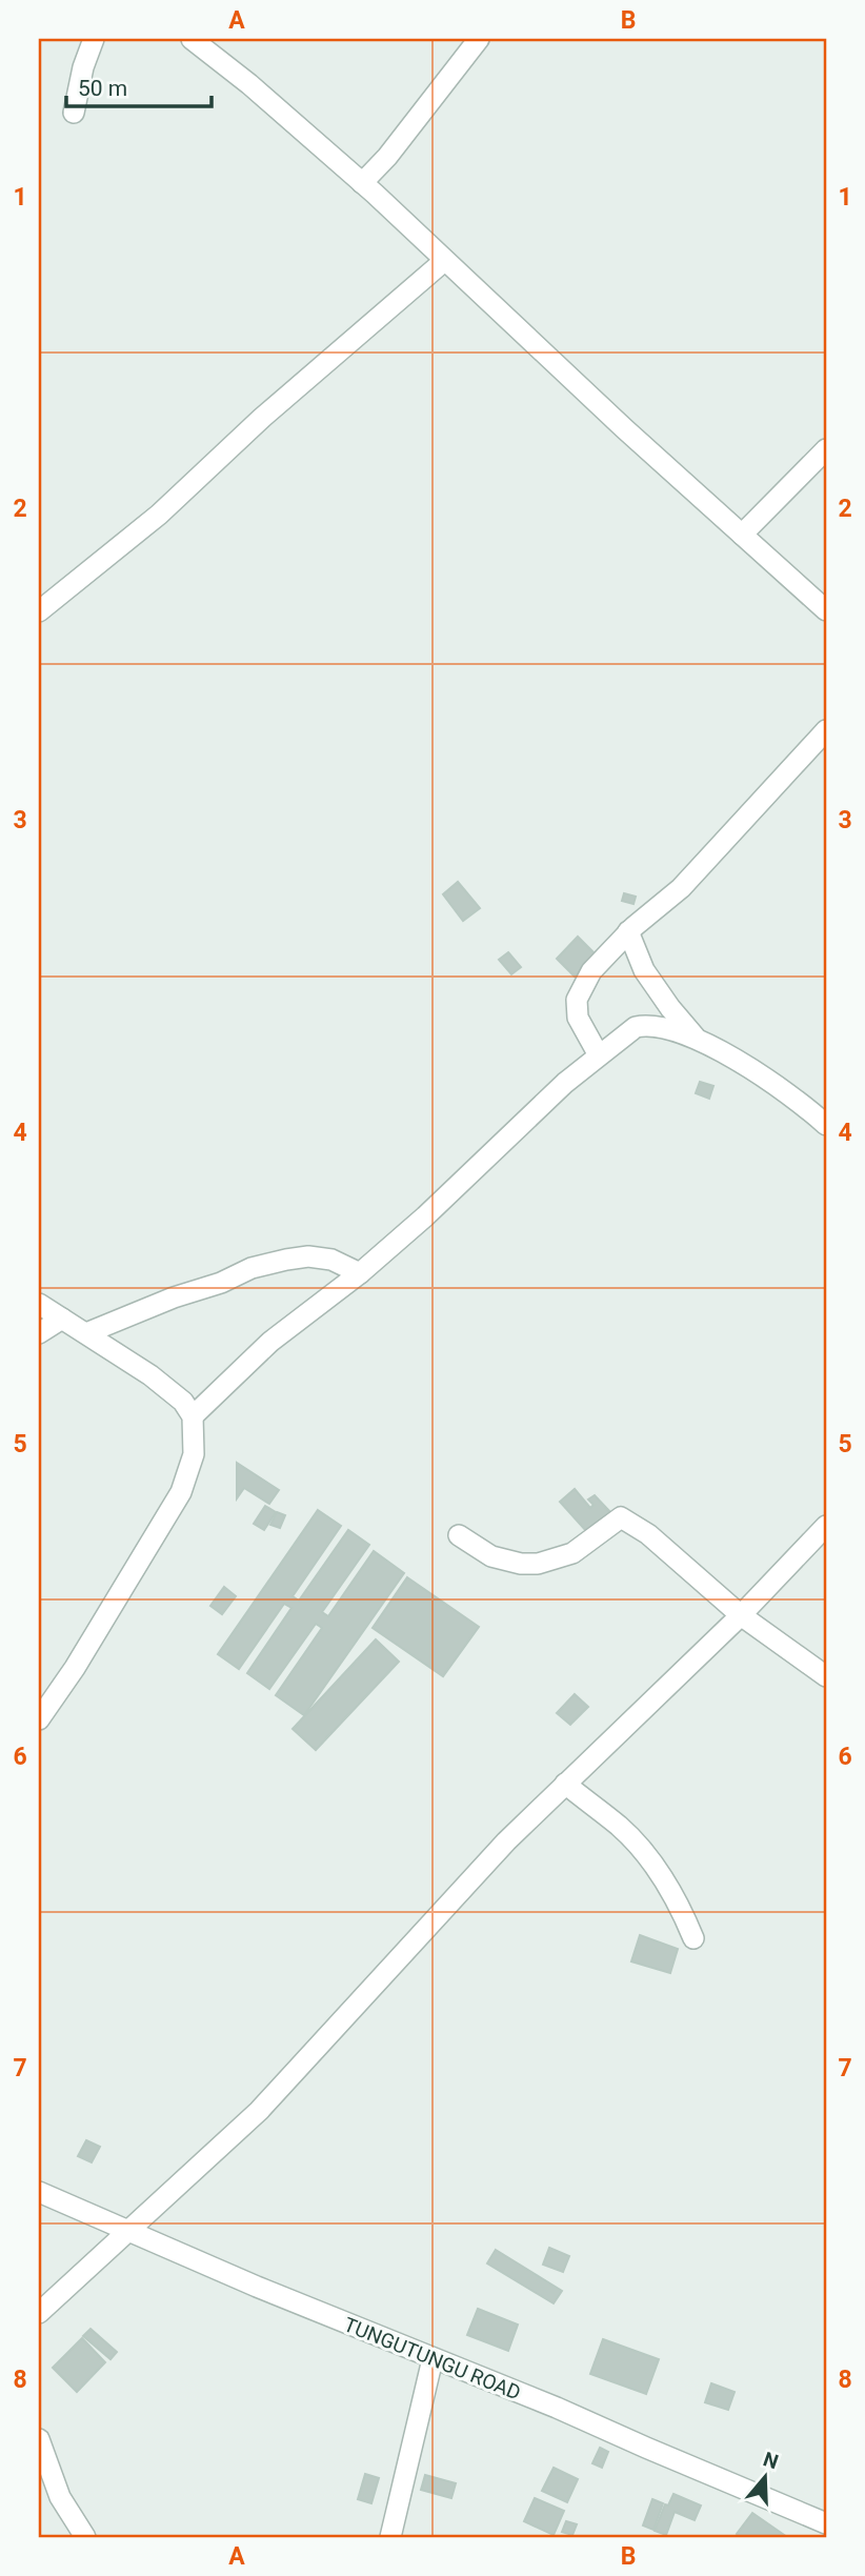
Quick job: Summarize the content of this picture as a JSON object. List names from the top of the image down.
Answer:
{
  "streets": {
    "street": ["TUNGUTUNGU ROAD"]
  },
  "scale_bar": "50 m",
  "north": "top",
  "grid": {
    "columns": ["A", "B"],
    "rows": [
      "1",
      "2",
      "3",
      "4",
      "5",
      "6",
      "7",
      "8"
    ]
  }
}
